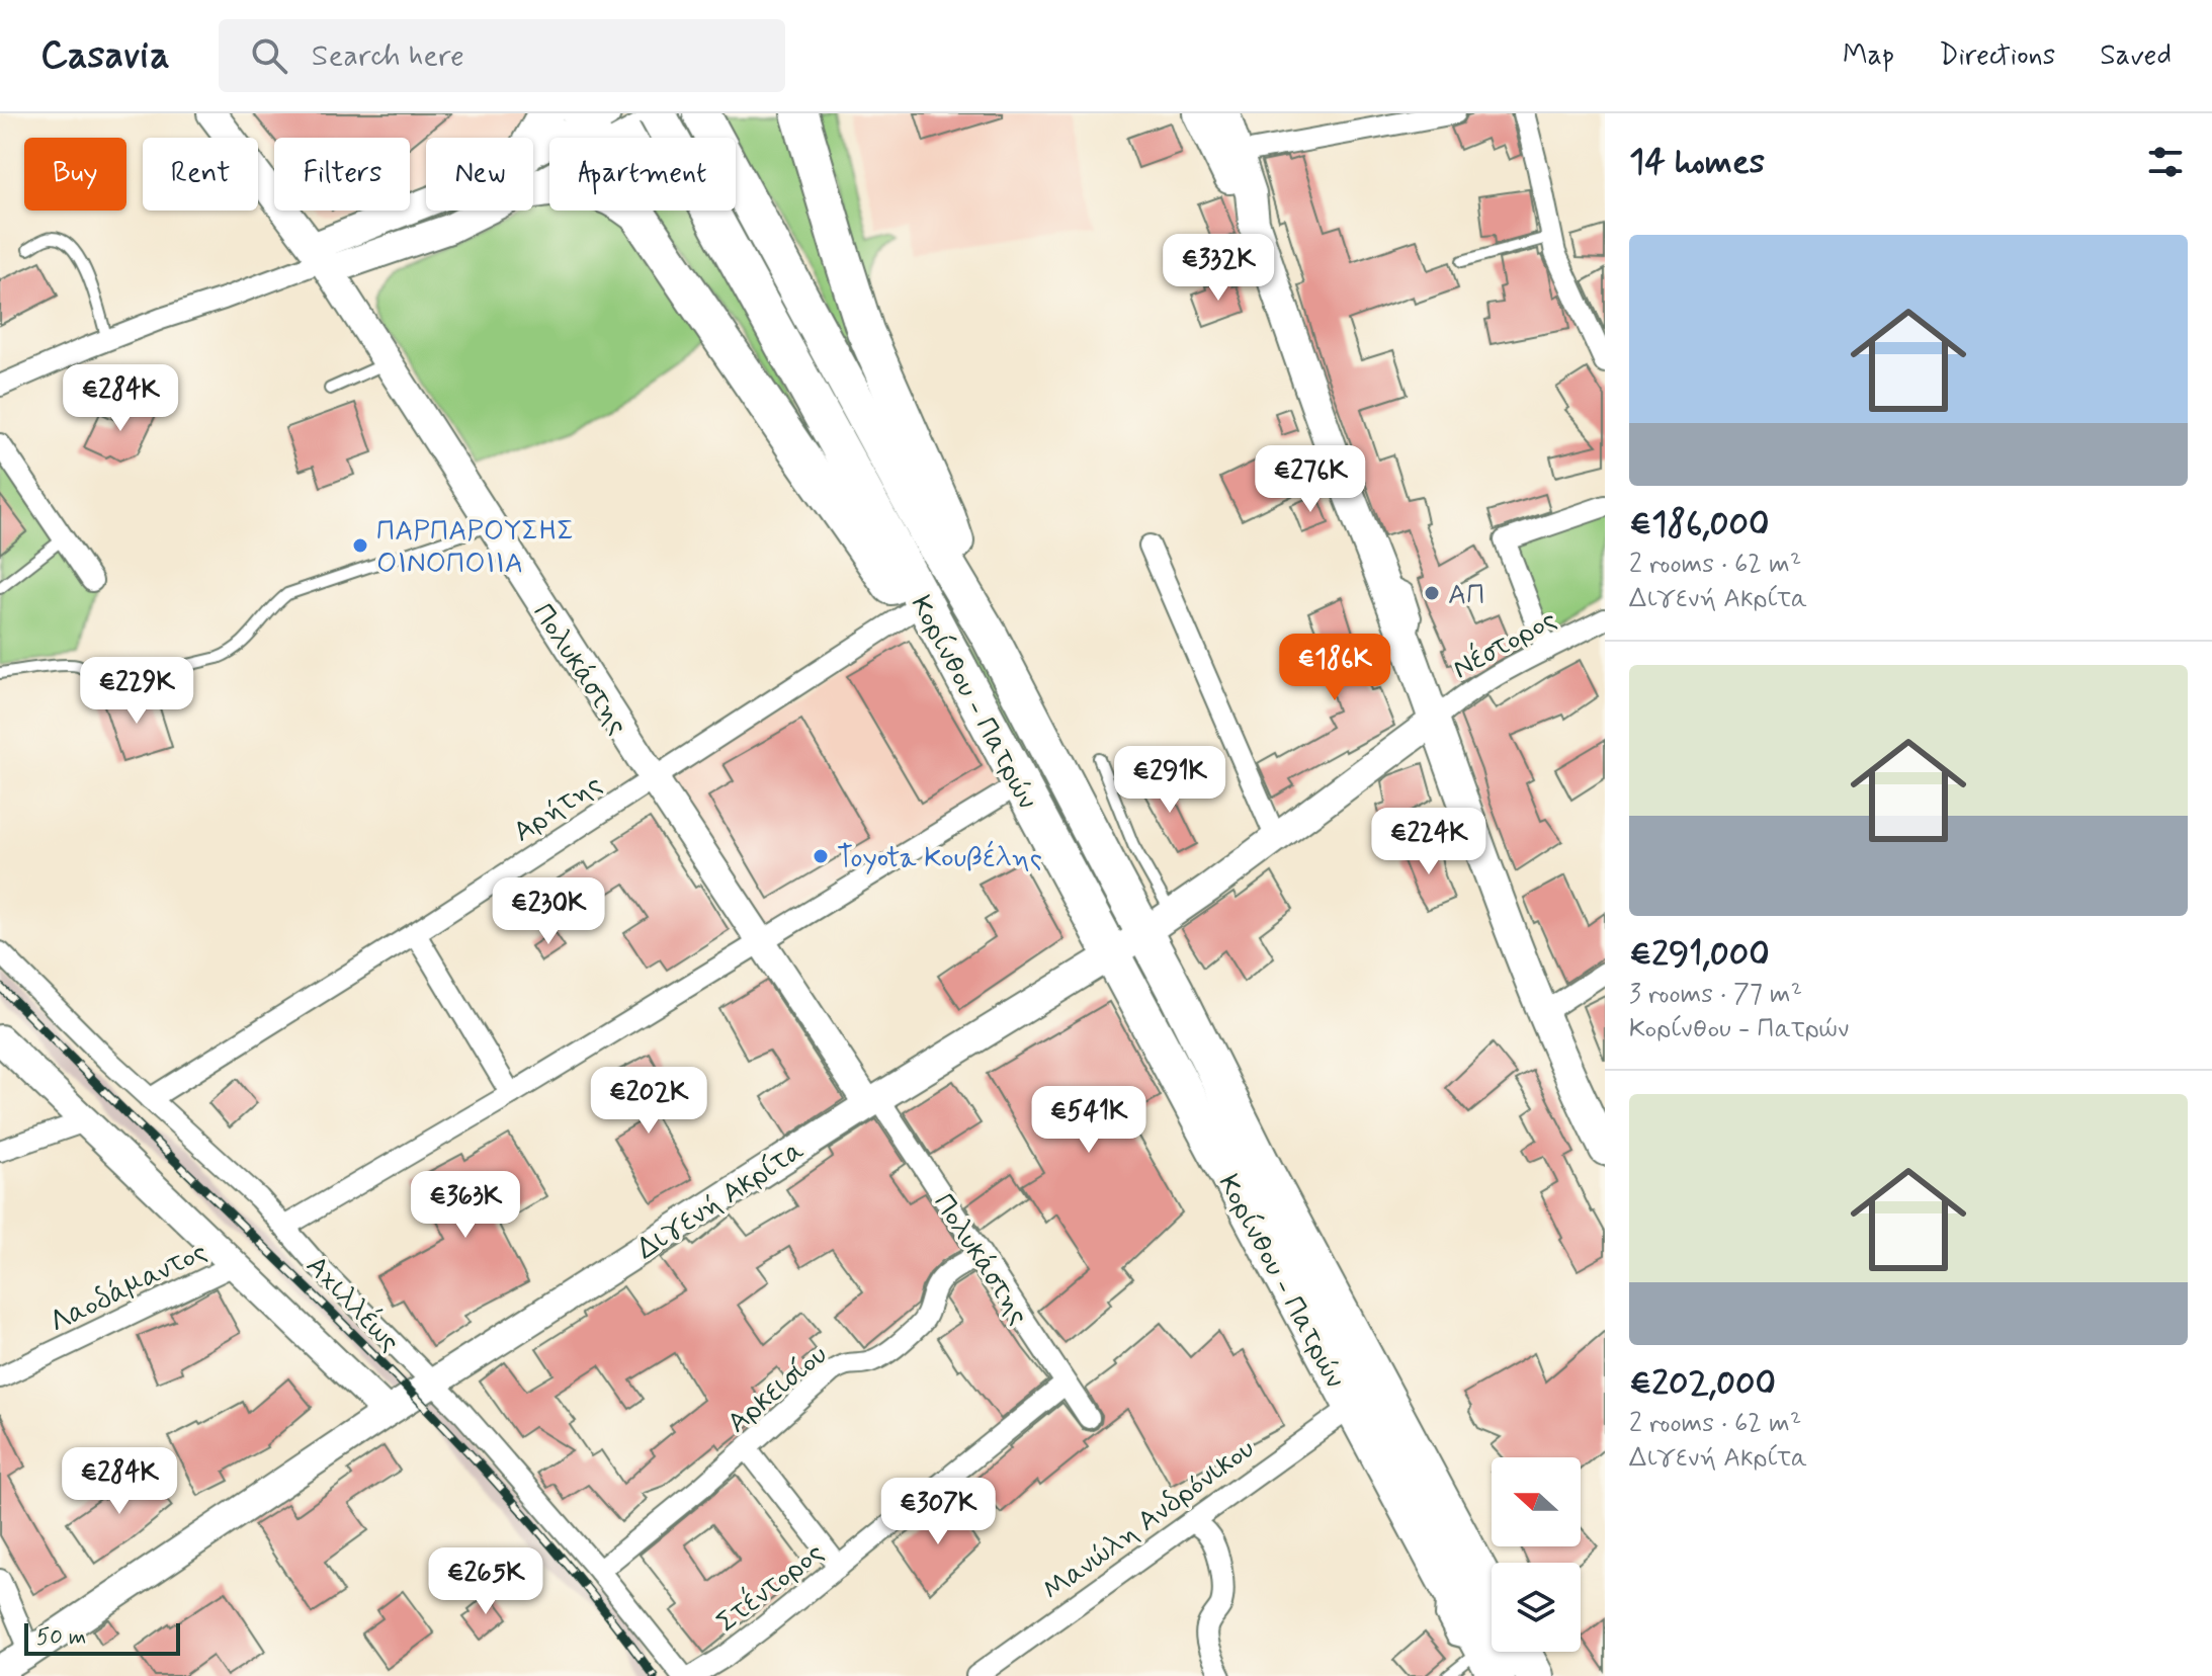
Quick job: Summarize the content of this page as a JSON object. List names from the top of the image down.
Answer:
{
  "streets": {
    "highway": ["Κορίνθου - Πατρών"],
    "street": [
      "Νέστορος",
      "Πολυκάστης",
      "Αρήτης",
      "Διγενή Ακρίτα",
      "Λαοδάμαντος",
      "Αχιλλέως",
      "Αρκεισίου",
      "Μανώλη Ανδρόνικου",
      "Στέντορος"
    ]
  },
  "crossings": [
    ["Νέστορος", "Διγενή Ακρίτα"],
    ["Πολυκάστης", "Αρήτης"],
    ["Πολυκάστης", "Διγενή Ακρίτα"],
    ["Πολυκάστης", "Αρκεισίου"],
    ["Πολυκάστης", "Στέντορος"],
    ["Κορίνθου - Πατρών", "Διγενή Ακρίτα"],
    ["Κορίνθου - Πατρών", "Μανώλη Ανδρόνικου"],
    ["Αρήτης", "Αχιλλέως"],
    ["Διγενή Ακρίτα", "Αχιλλέως"],
    ["Λαοδάμαντος", "Αχιλλέως"],
    ["Αχιλλέως", "Αρκεισίου"]
  ],
  "places": ["ΠΑΡΠΑΡΟΥΣΗΣ ΟΙΝΟΠΟΙΙΑ", "ΑΠ", "Toyota Κουβέλης"],
  "scale_bar": "50 m",
  "north": "left",
  "page": {
    "header": "Casavia",
    "search": "Search here",
    "nav": ["Map", "Directions", "Saved"],
    "heading": "14 homes",
    "chip": [
      "Buy",
      "Rent",
      "Filters",
      "New",
      "Apartment"
    ],
    "list": [
      {
        "name": "€186,000",
        "note": "2 rooms · 62 m² · Διγενή Ακρίτα"
      },
      {
        "name": "€291,000",
        "note": "3 rooms · 77 m² · Κορίνθου - Πατρών"
      },
      {
        "name": "€202,000",
        "note": "2 rooms · 62 m² · Διγενή Ακρίτα"
      }
    ],
    "price": [
      "€332K",
      "€284K",
      "€276K",
      "€186K",
      "€229K",
      "€291K",
      "€224K",
      "€230K",
      "€202K",
      "€541K",
      "€363K",
      "€284K",
      "€307K",
      "€265K"
    ],
    "scale": "50 m"
  }
}
